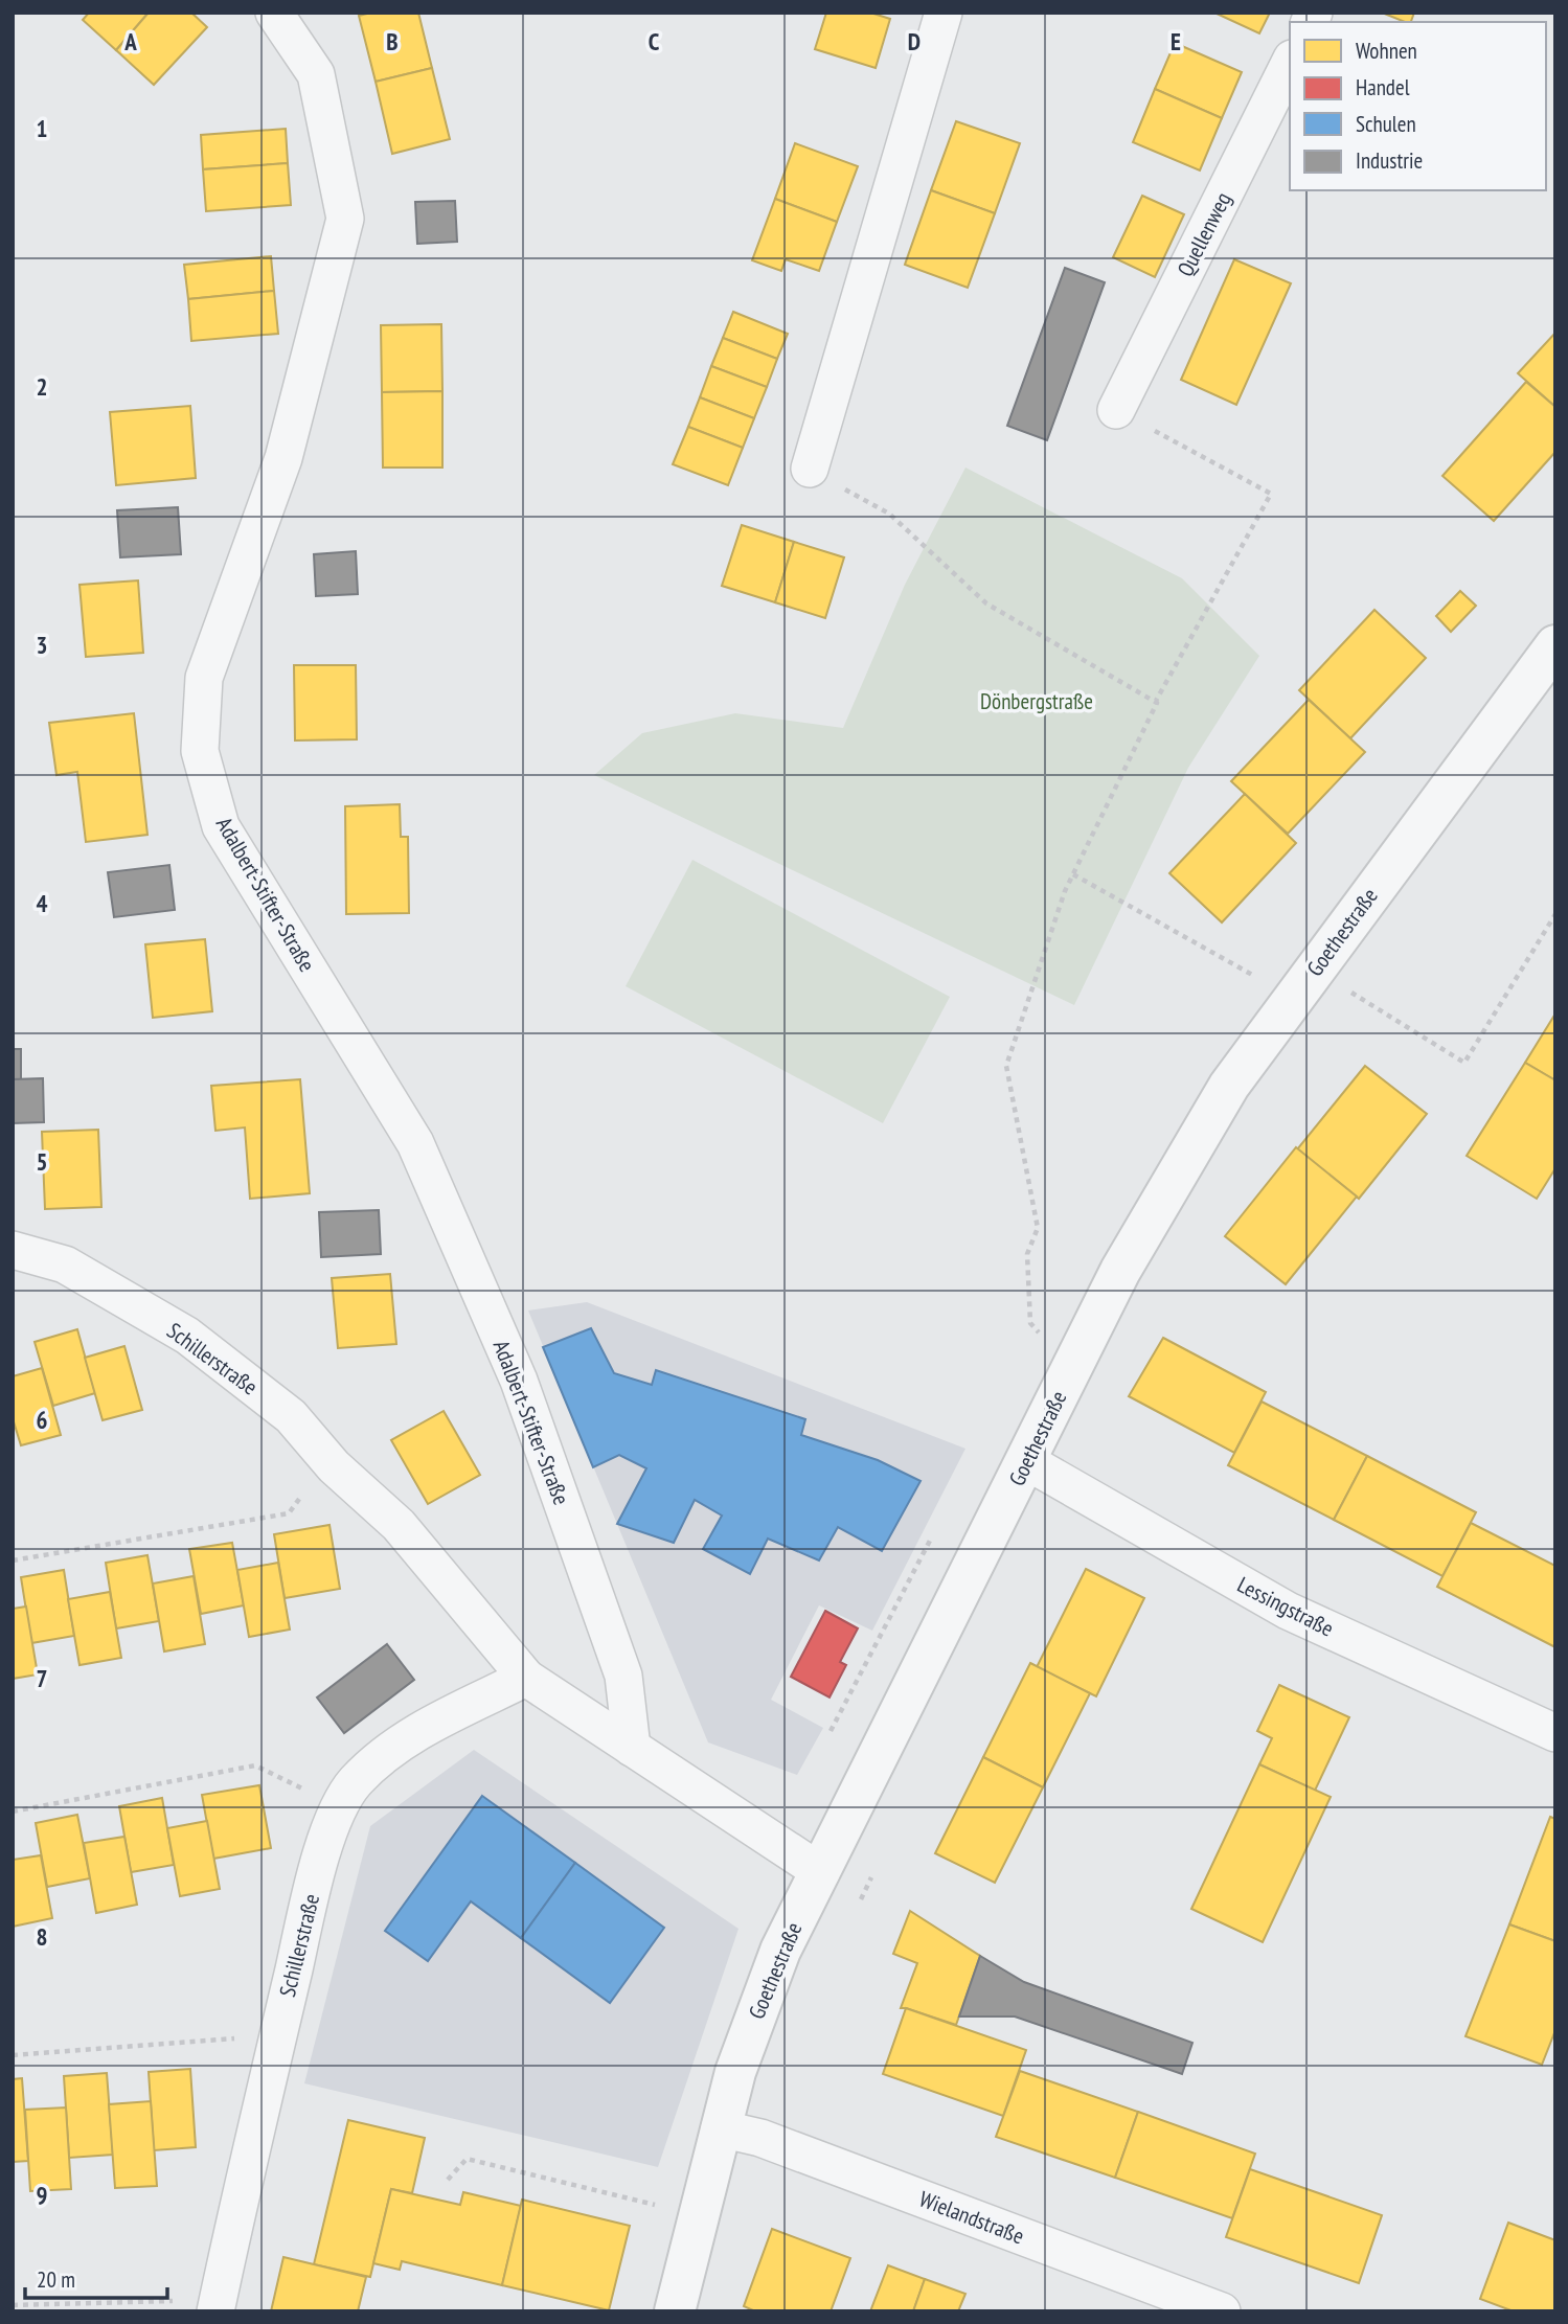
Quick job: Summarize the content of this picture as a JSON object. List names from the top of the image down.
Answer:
{
  "streets": {
    "street": [
      "Quellenweg",
      "Adalbert-Stifter-Straße",
      "Goethestraße",
      "Schillerstraße",
      "Lessingstraße",
      "Wielandstraße"
    ]
  },
  "crossings": [
    ["Adalbert-Stifter-Straße", "Schillerstraße"],
    ["Goethestraße", "Schillerstraße"],
    ["Goethestraße", "Lessingstraße"],
    ["Goethestraße", "Wielandstraße"]
  ],
  "parks": ["Dönbergstraße"],
  "legend": [
    "Wohnen",
    "Handel",
    "Schulen",
    "Industrie"
  ],
  "scale_bar": "20 m",
  "grid": {
    "columns": [
      "A",
      "B",
      "C",
      "D",
      "E"
    ],
    "rows": [
      "1",
      "2",
      "3",
      "4",
      "5",
      "6",
      "7",
      "8",
      "9"
    ]
  }
}
